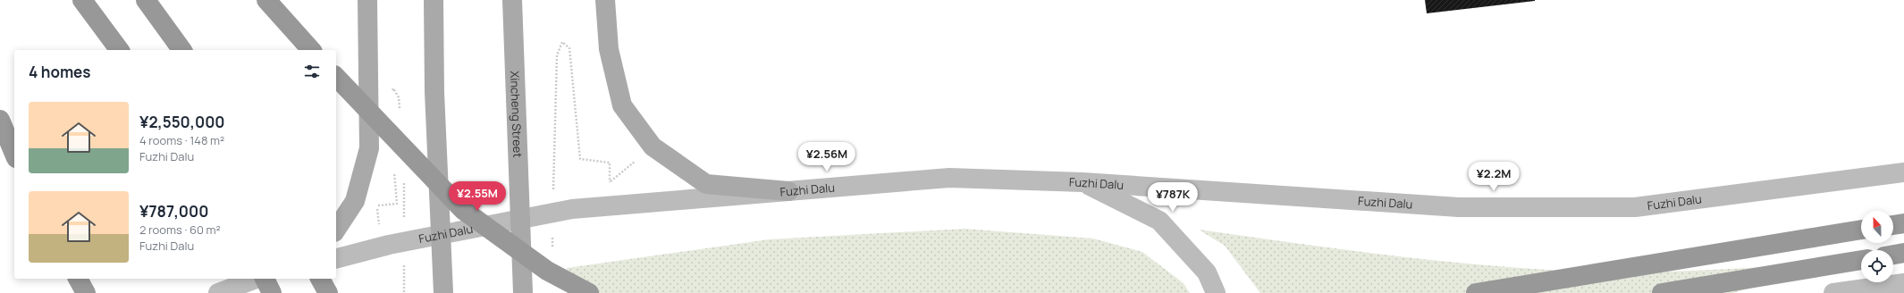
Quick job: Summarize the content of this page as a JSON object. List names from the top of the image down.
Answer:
{
  "streets": {
    "main road": ["Xincheng Street", "Fuzhi Dalu"]
  },
  "north": "top",
  "page": {
    "heading": "4 homes",
    "list": [
      {
        "name": "¥2,550,000",
        "note": "4 rooms · 148 m² · Fuzhi Dalu"
      },
      {
        "name": "¥787,000",
        "note": "2 rooms · 60 m² · Fuzhi Dalu"
      }
    ],
    "price": [
      "¥2.56M",
      "¥2.2M",
      "¥2.55M",
      "¥787K"
    ]
  }
}
